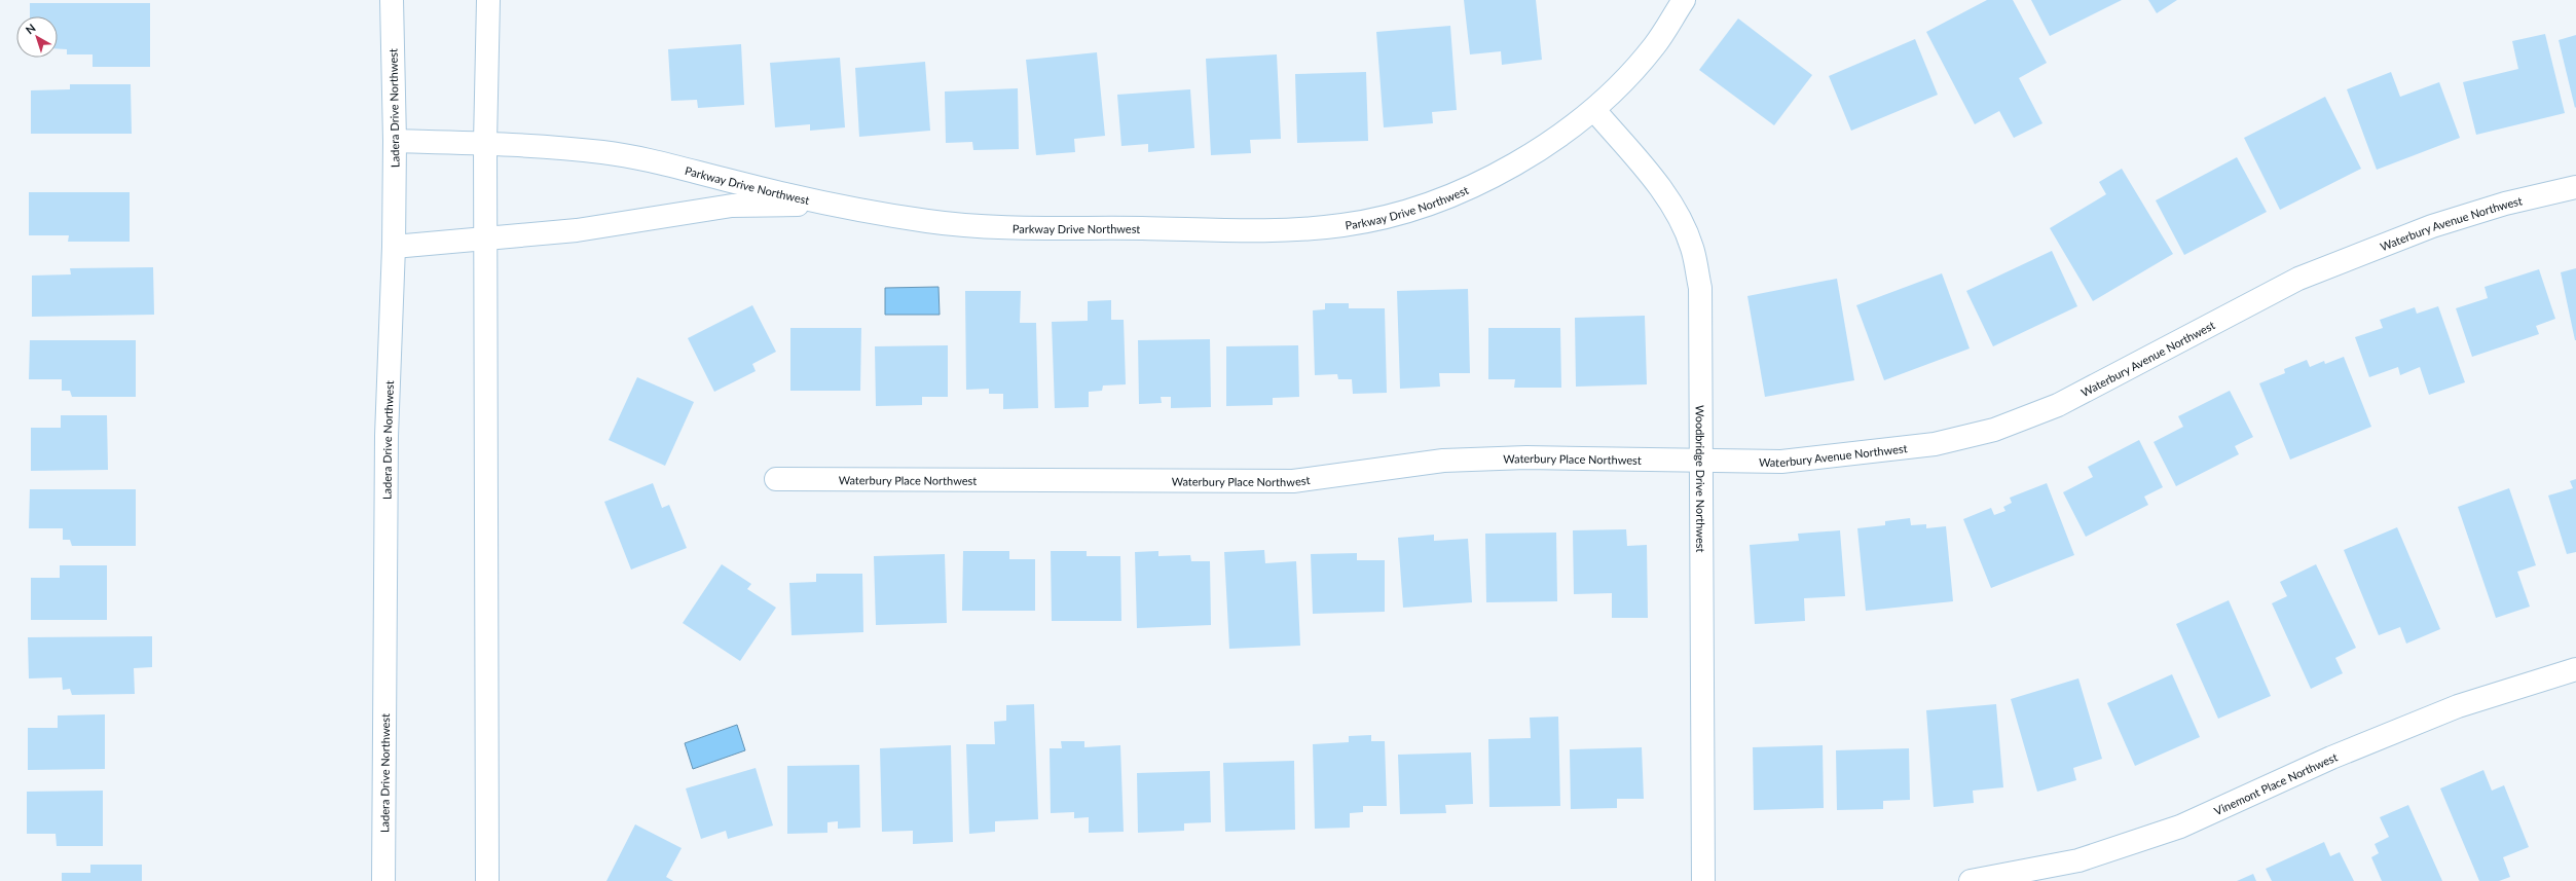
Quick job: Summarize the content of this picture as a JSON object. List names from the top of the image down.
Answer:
{
  "streets": {
    "street": [
      "Ladera Drive Northwest",
      "Parkway Drive Northwest",
      "Waterbury Avenue Northwest",
      "Waterbury Place Northwest",
      "Woodbridge Drive Northwest",
      "Vinemont Place Northwest"
    ]
  },
  "crossings": [
    ["Ladera Drive Northwest", "Parkway Drive Northwest"],
    ["Parkway Drive Northwest", "Woodbridge Drive Northwest"],
    ["Waterbury Avenue Northwest", "Waterbury Place Northwest"],
    ["Waterbury Avenue Northwest", "Woodbridge Drive Northwest"],
    ["Waterbury Place Northwest", "Woodbridge Drive Northwest"]
  ],
  "north": "top left"
}
